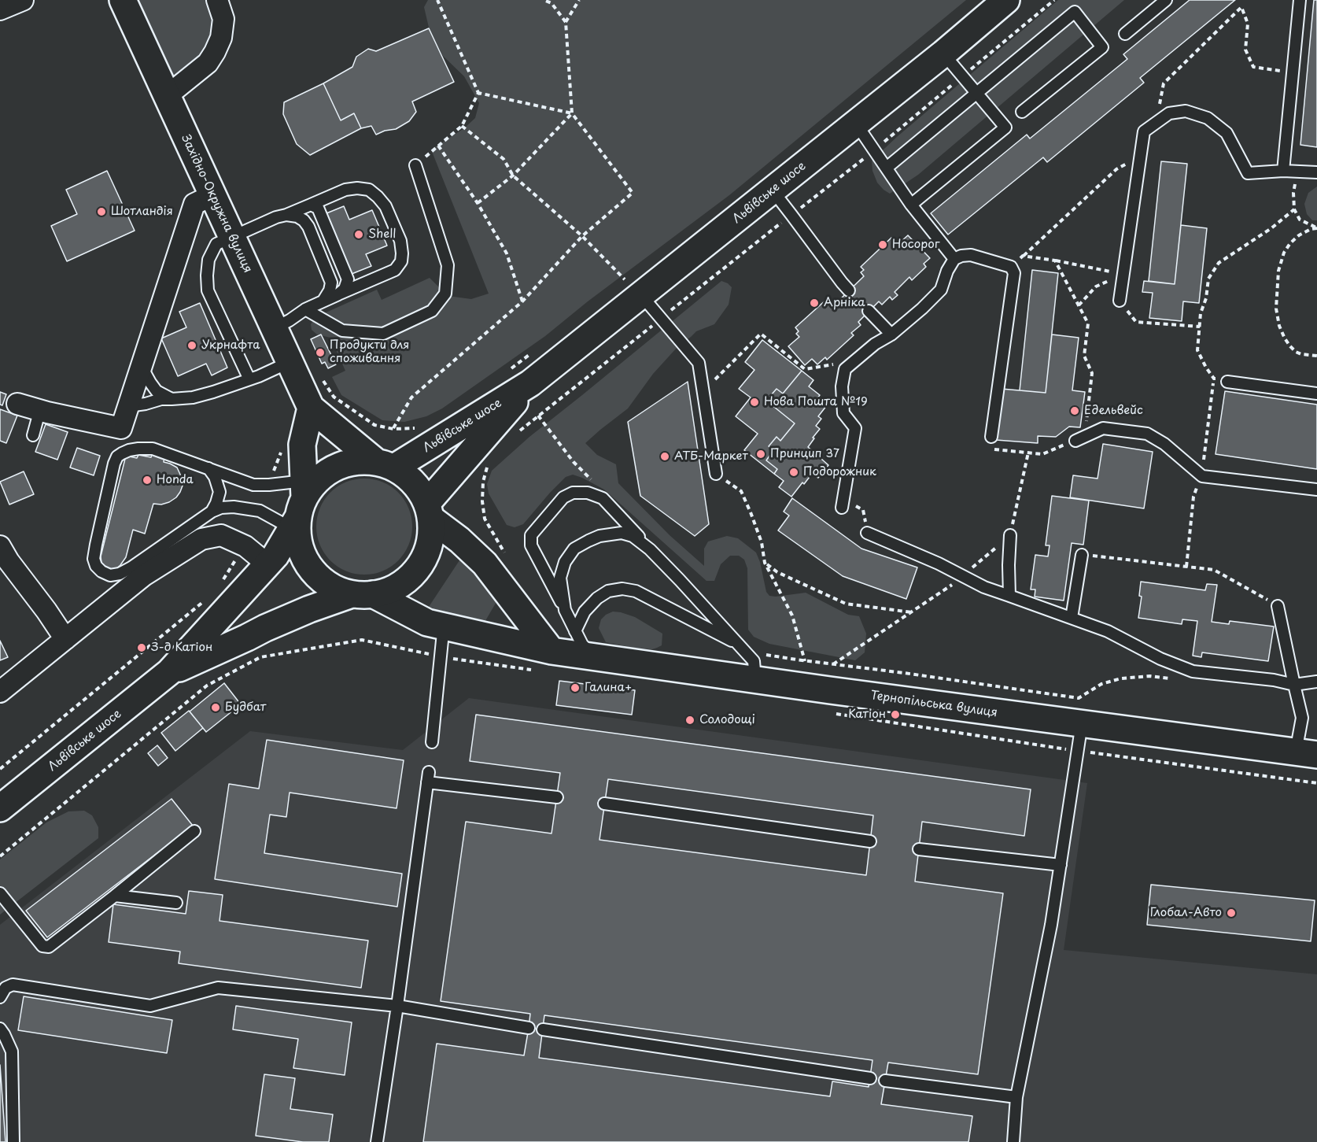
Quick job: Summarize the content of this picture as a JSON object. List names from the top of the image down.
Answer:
{
  "streets": {
    "main road": ["Львівське шосе", "Західно-Окружна вулиця", "Тернопільська вулиця"]
  },
  "crossings": [
    ["Львівське шосе", "Західно-Окружна вулиця"],
    ["Львівське шосе", "Тернопільська вулиця"],
    ["Західно-Окружна вулиця", "Тернопільська вулиця"]
  ],
  "places": [
    "Шотландія",
    "Shell",
    "Носорог",
    "Арніка",
    "Укрнафта",
    "Продукти для споживання",
    "Нова Пошта №19",
    "Едельвейс",
    "Принцип 37",
    "АТБ-Маркет",
    "Подорожник",
    "Honda",
    "З-д Катіон",
    "Галина+",
    "Будбат",
    "Катіон",
    "Солодощі",
    "Глобал-Авто"
  ]
}
